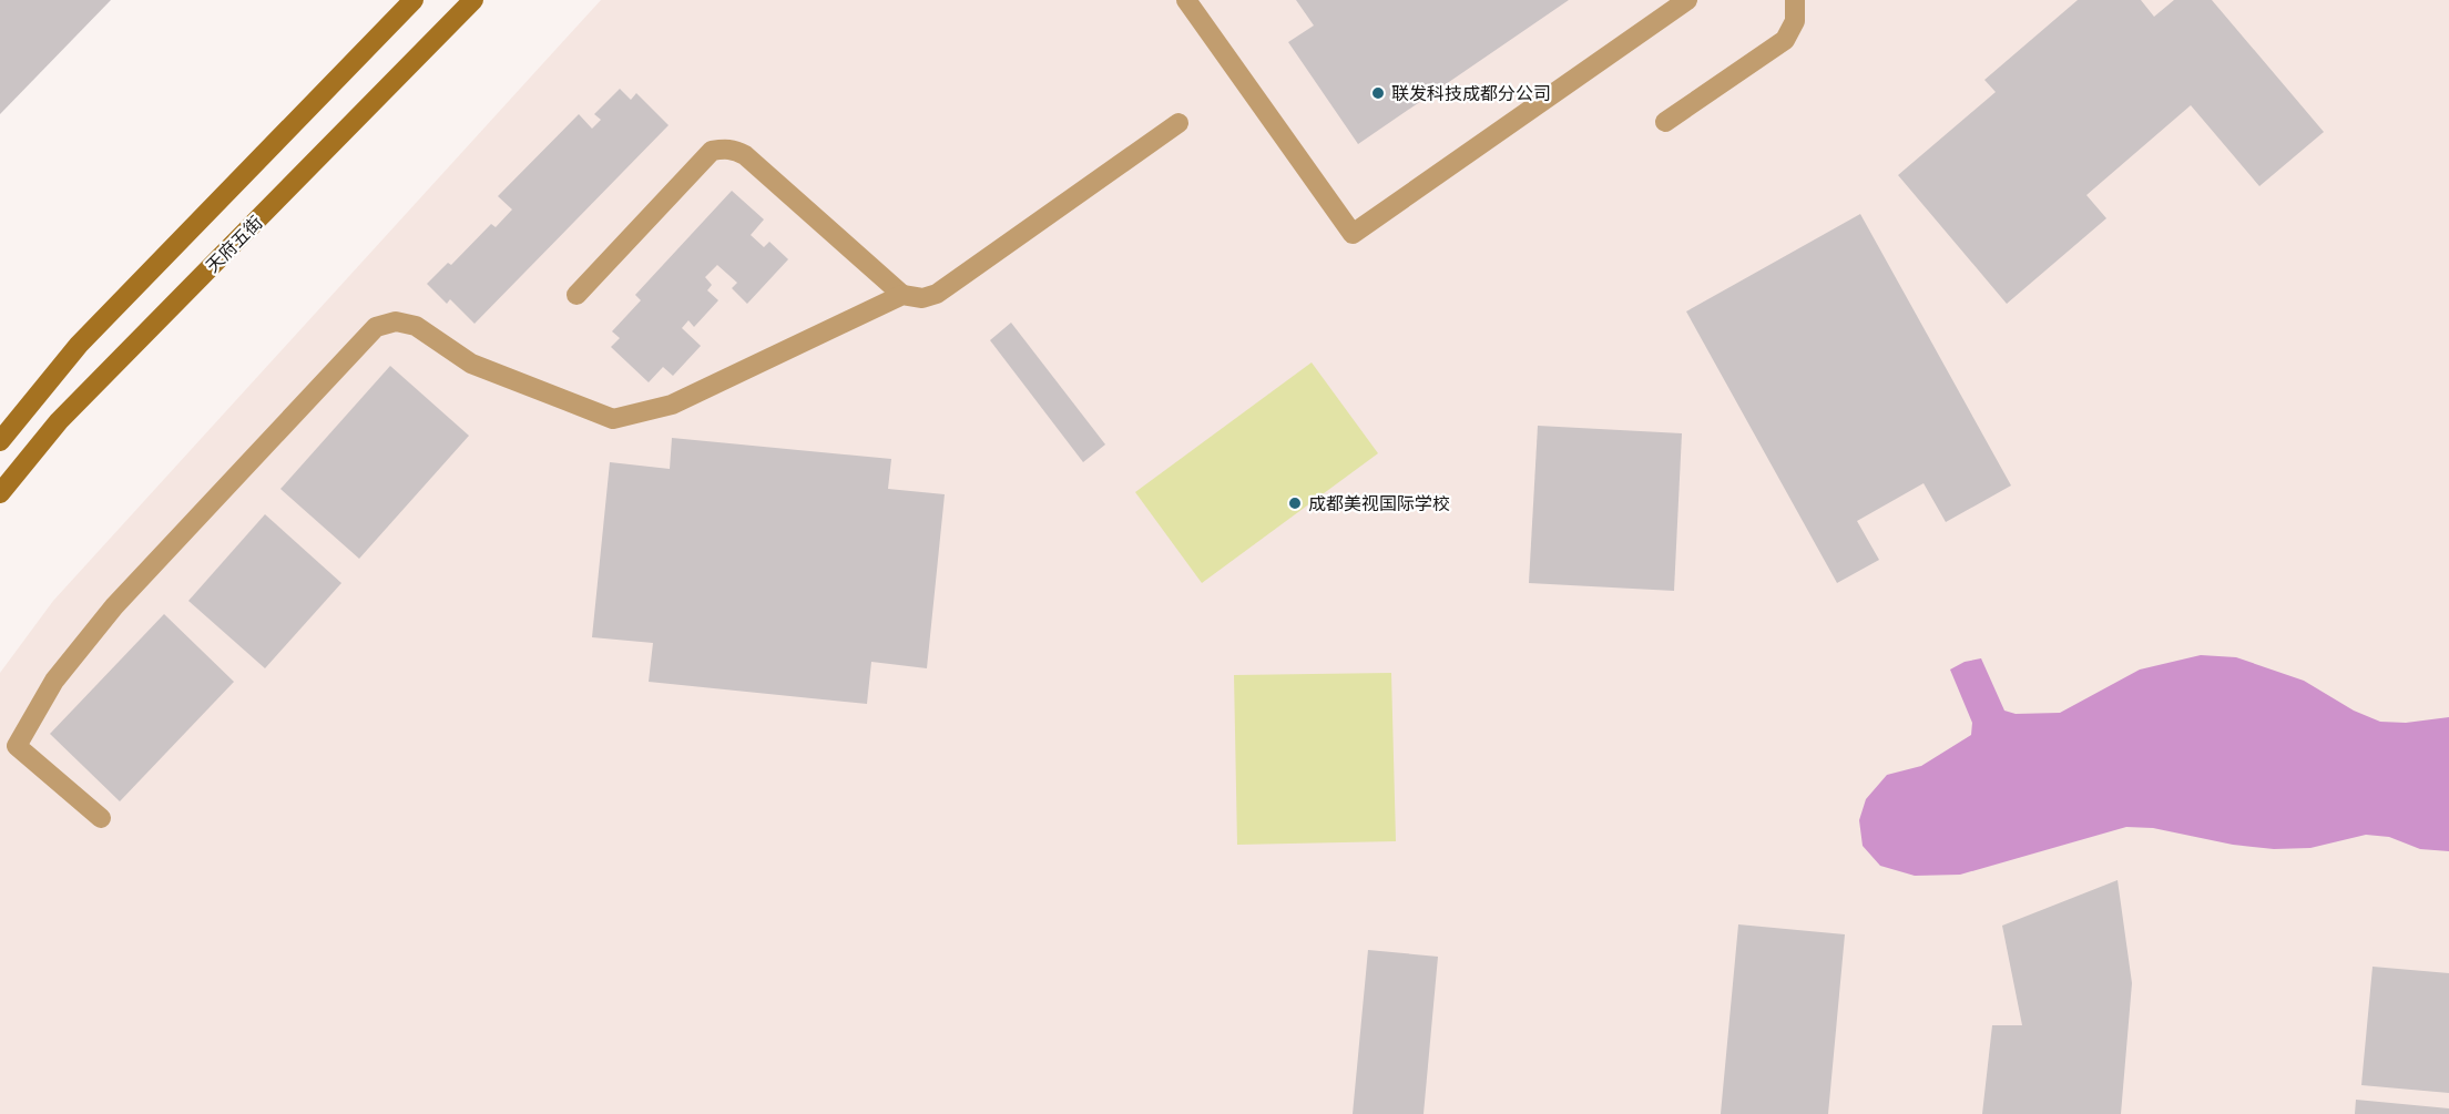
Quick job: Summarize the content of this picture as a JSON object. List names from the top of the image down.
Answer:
{
  "streets": {
    "street": ["天府五街"]
  },
  "places": ["联发科技成都分公司", "成都美视国际学校"]
}
